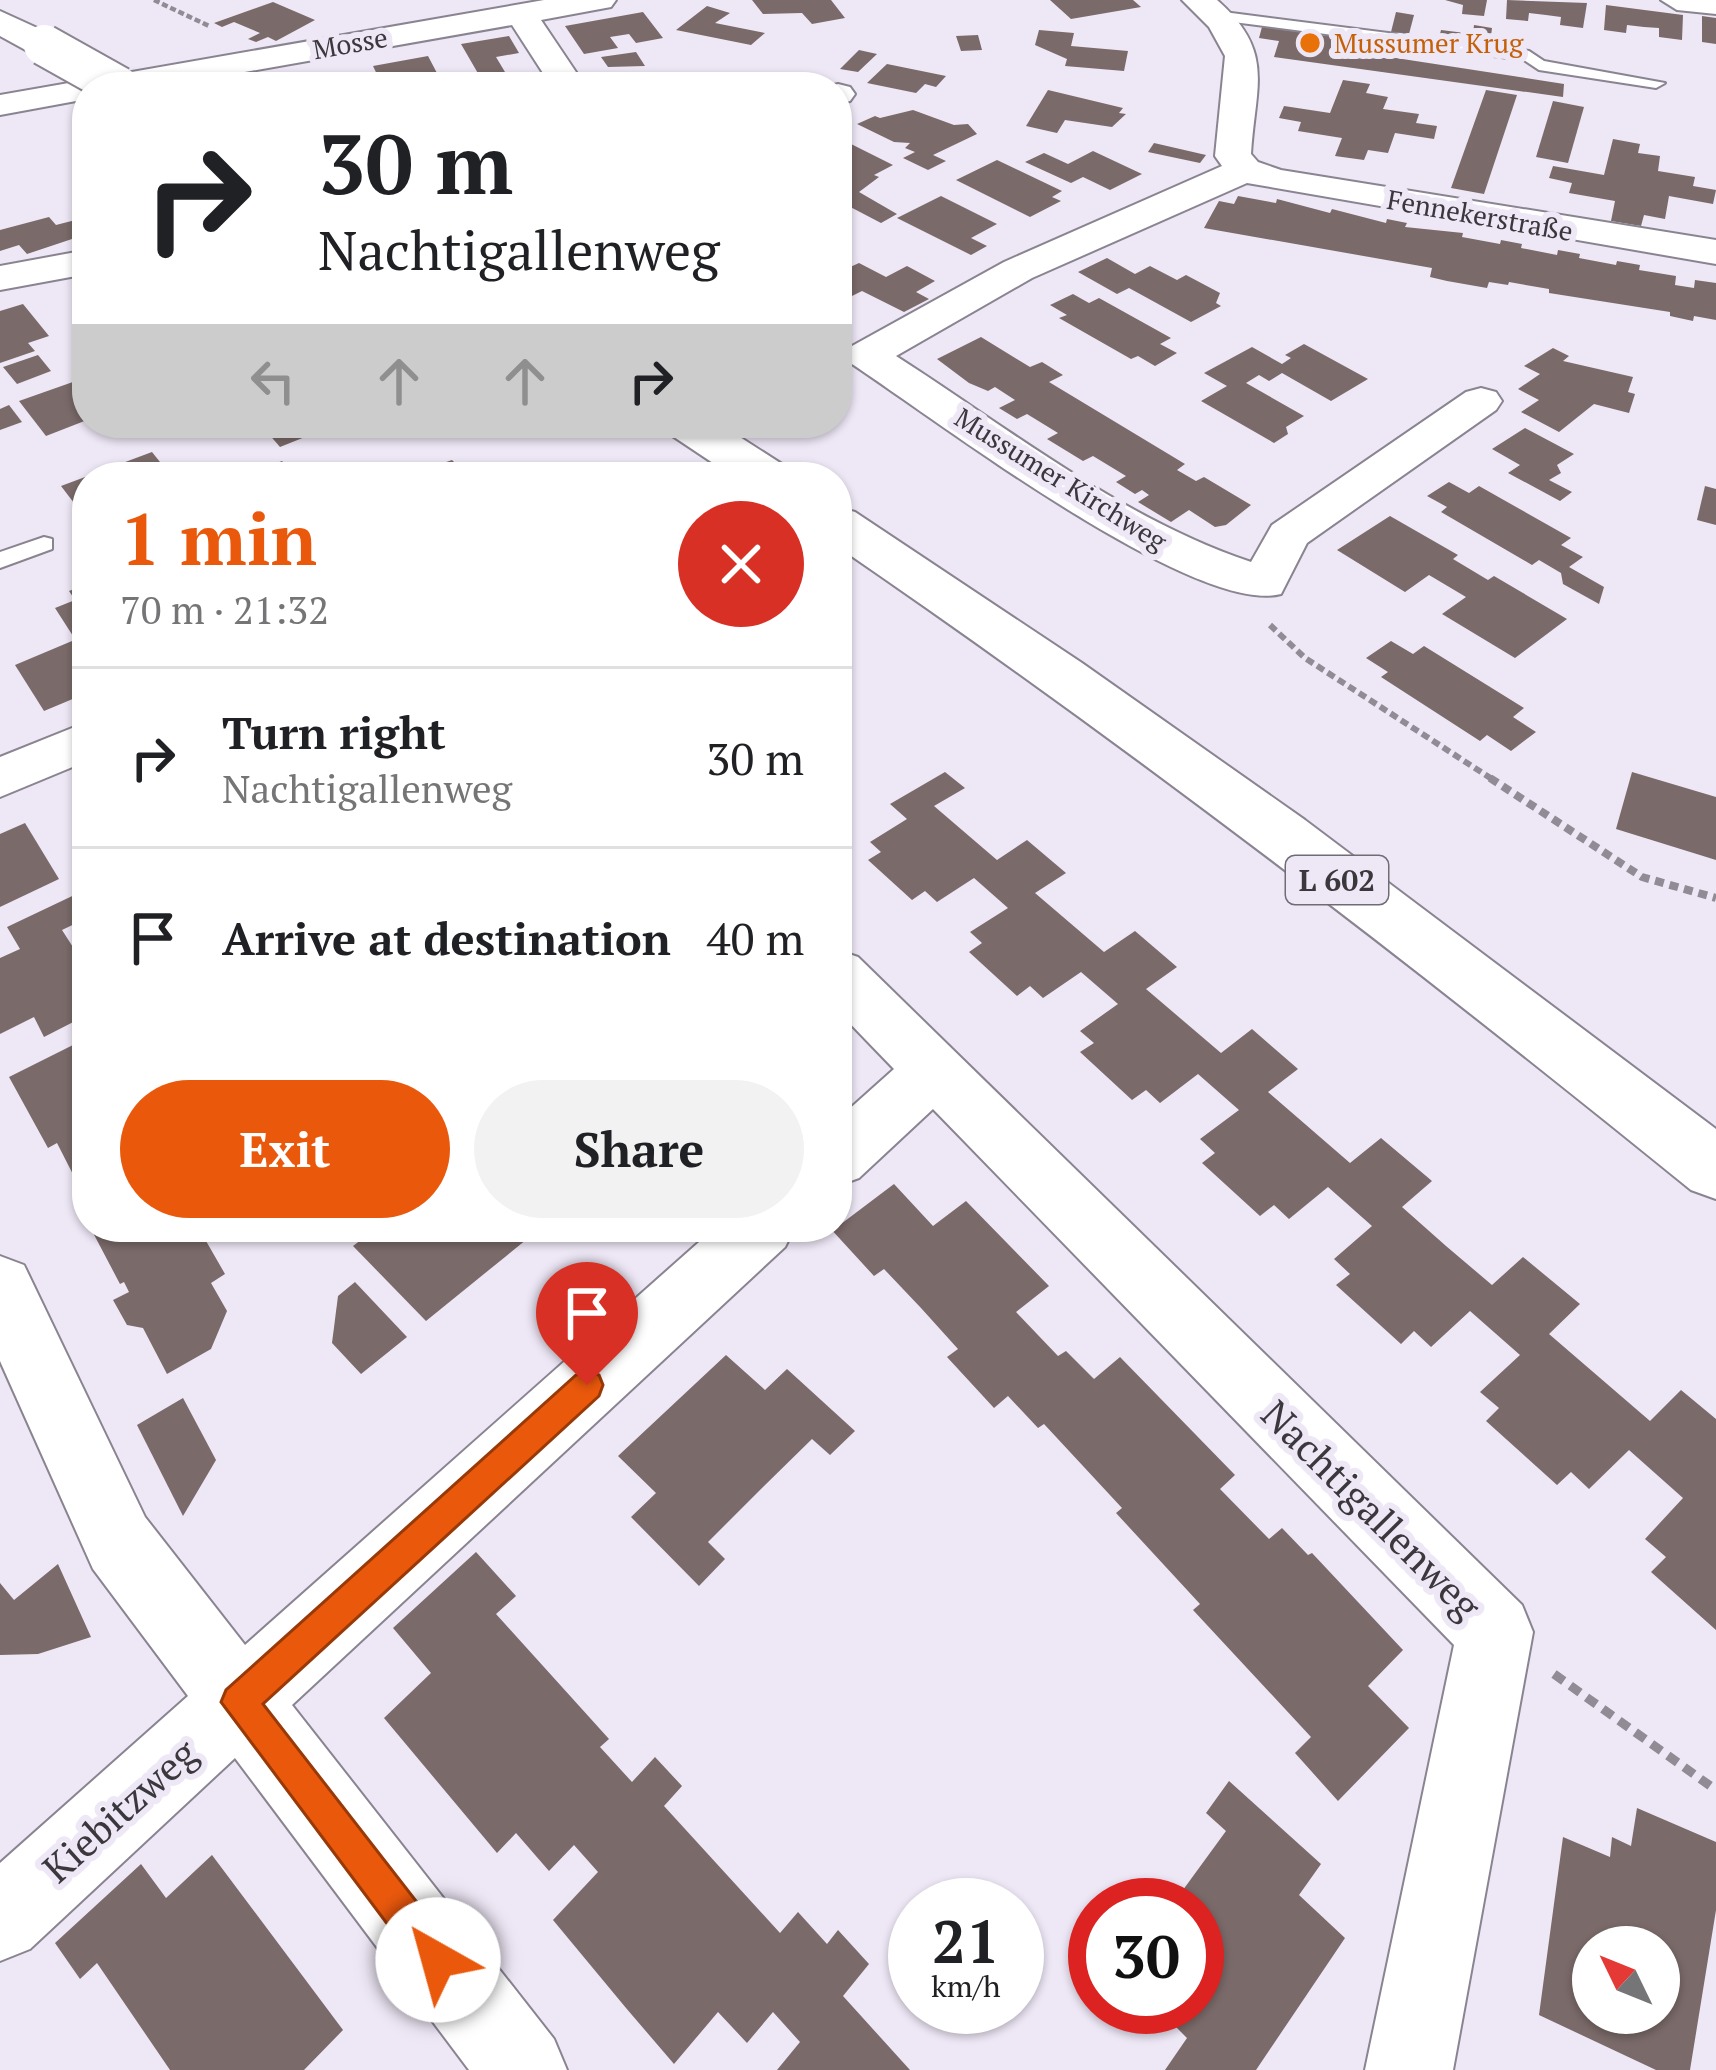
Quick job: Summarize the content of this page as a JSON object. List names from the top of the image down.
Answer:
{
  "streets": {
    "main road": ["L 602"],
    "street": [
      "Mosse",
      "Fennekerstraße",
      "Mussumer Kirchweg",
      "Nachtigallenweg",
      "Kiebitzweg"
    ]
  },
  "crossings": [
    ["Fennekerstraße", "Mussumer Kirchweg"]
  ],
  "places": ["Mussumer Krug"],
  "north": "top left",
  "page": {
    "turn": ["30 m", "Nachtigallenweg"],
    "heading": ["1 min", "70 m · 21:32"],
    "list": [
      {
        "name": "Turn right",
        "note": "Nachtigallenweg",
        "value": "30 m"
      },
      {
        "name": "Arrive at destination",
        "value": "40 m"
      }
    ],
    "buttons": ["Exit", "Share"],
    "speed": "21 km/h",
    "limit": "30"
  }
}
